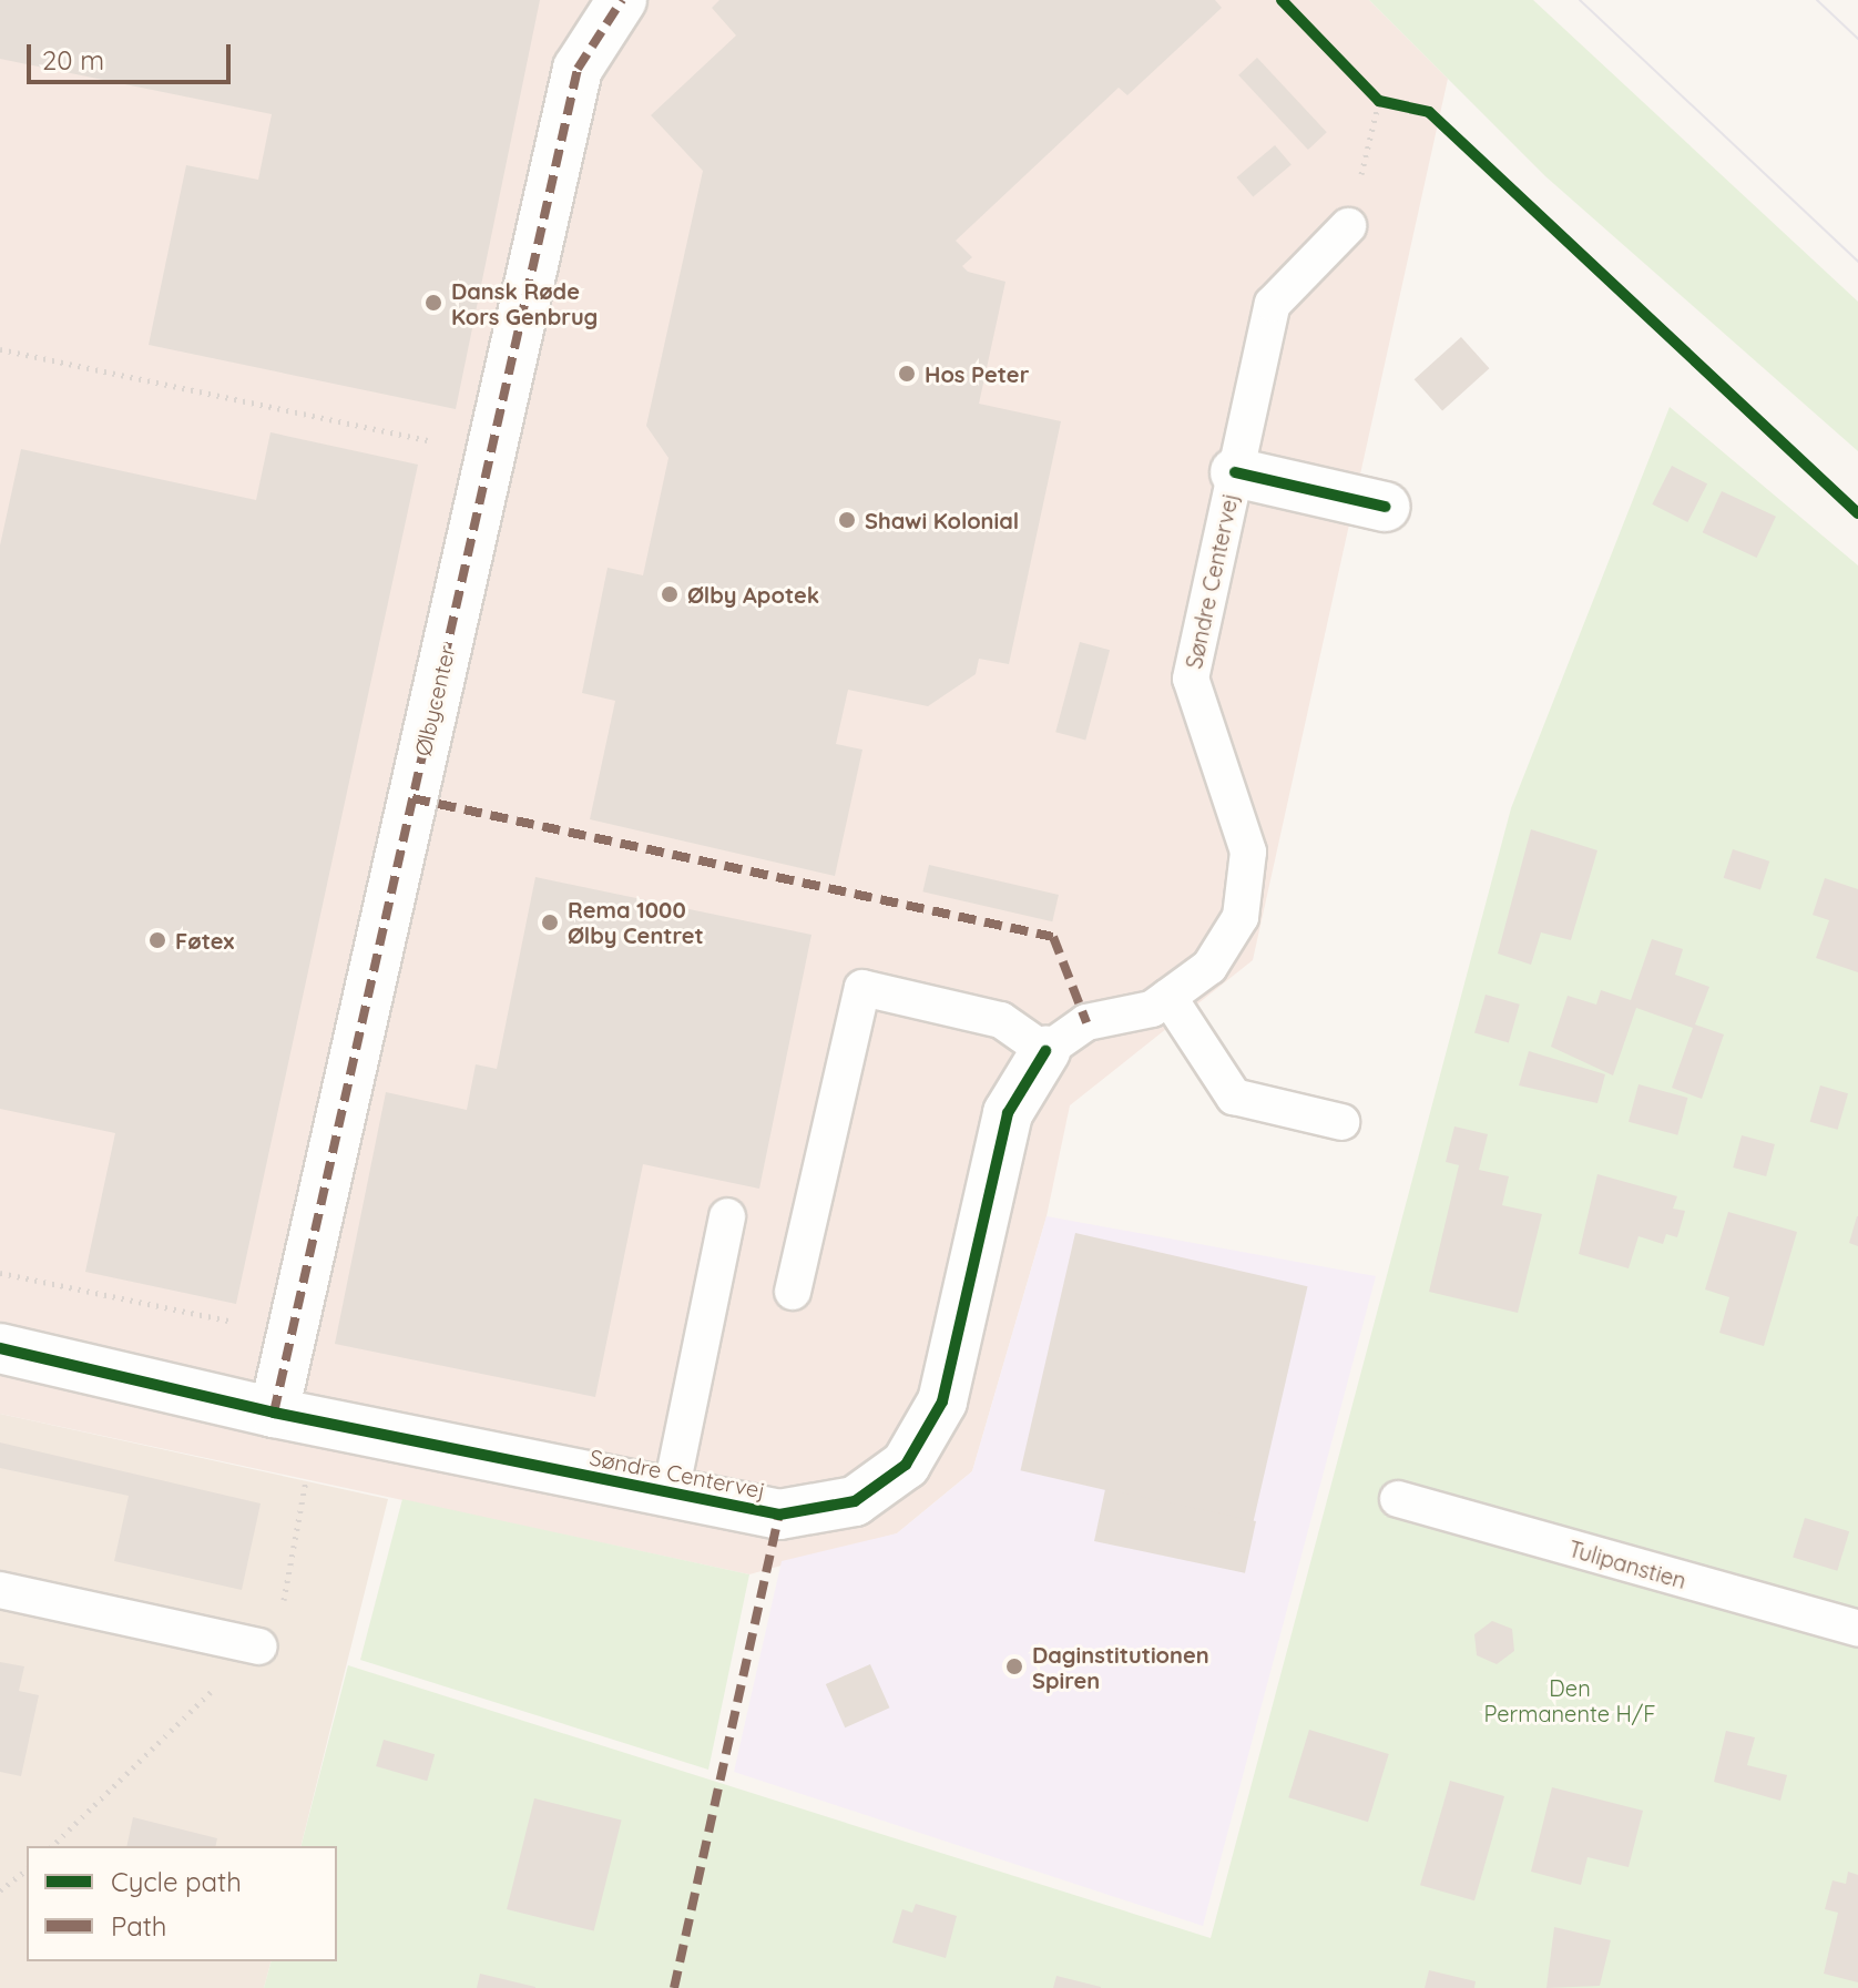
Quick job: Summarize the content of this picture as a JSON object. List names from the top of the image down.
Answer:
{
  "streets": {
    "street": ["Søndre Centervej", "Ølbycenter"],
    "lane": ["Tulipanstien"]
  },
  "crossings": [
    ["Søndre Centervej", "Ølbycenter"]
  ],
  "parks": ["Den Permanente H/F"],
  "places": [
    "Dansk Røde Kors Genbrug",
    "Hos Peter",
    "Shawi Kolonial",
    "Ølby Apotek",
    "Rema 1000 Ølby Centret",
    "Føtex",
    "Daginstitutionen Spiren"
  ],
  "legend": ["Cycle path", "Path"],
  "scale_bar": "20 m"
}
